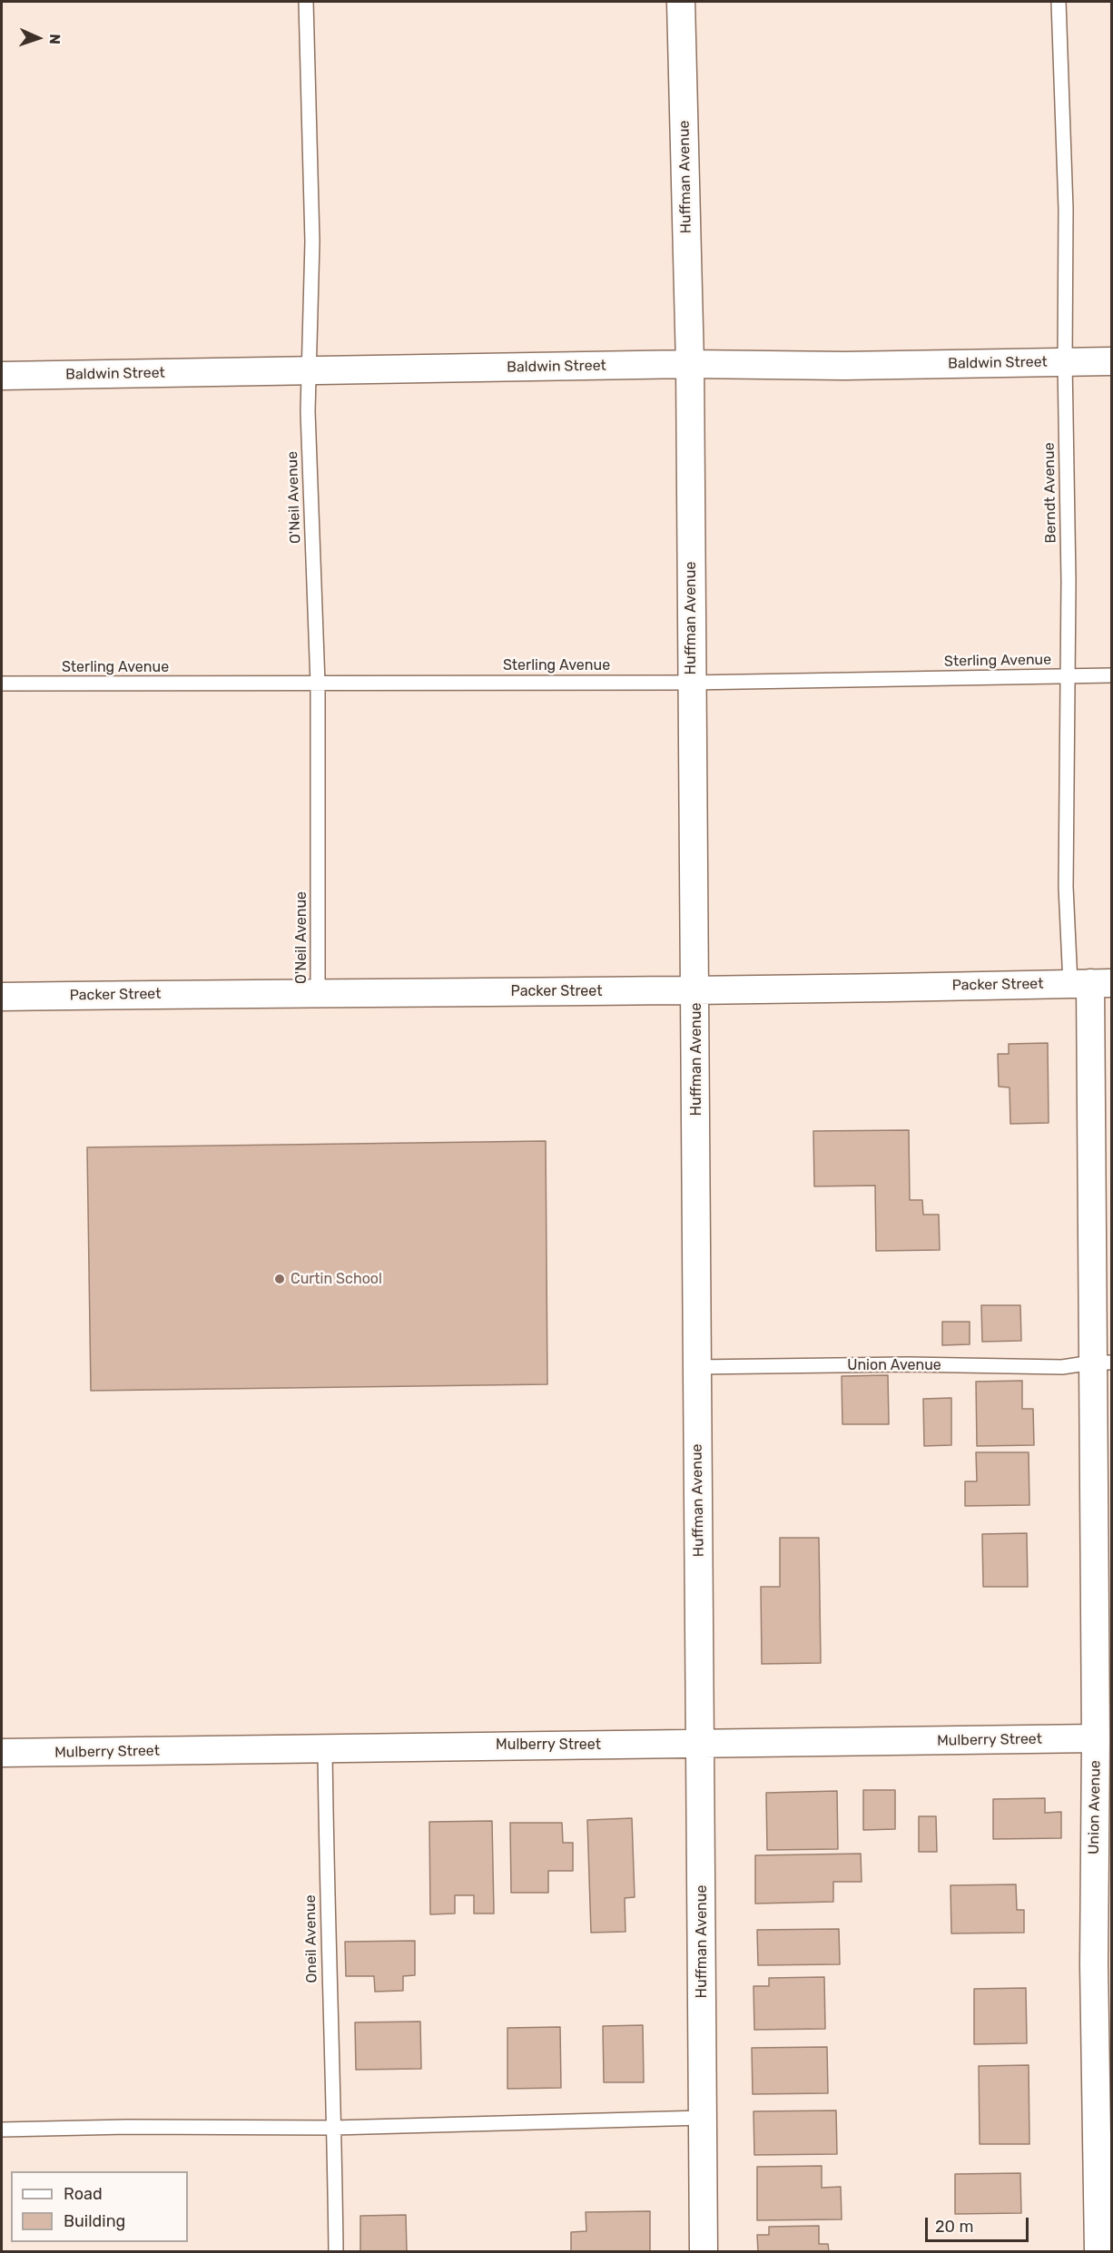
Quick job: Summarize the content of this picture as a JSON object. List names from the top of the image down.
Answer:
{
  "streets": {
    "street": [
      "Huffman Avenue",
      "Baldwin Street",
      "Packer Street",
      "Union Avenue",
      "Mulberry Street"
    ],
    "lane": [
      "Berndt Avenue",
      "O'Neil Avenue",
      "Sterling Avenue",
      "Oneil Avenue"
    ]
  },
  "crossings": [
    ["Huffman Avenue", "Baldwin Street"],
    ["Huffman Avenue", "Sterling Avenue"],
    ["Huffman Avenue", "Packer Street"],
    ["Huffman Avenue", "Union Avenue"],
    ["Huffman Avenue", "Mulberry Street"],
    ["Baldwin Street", "Berndt Avenue"],
    ["Baldwin Street", "O'Neil Avenue"],
    ["Berndt Avenue", "Sterling Avenue"],
    ["Berndt Avenue", "Packer Street"],
    ["Berndt Avenue", "Union Avenue"],
    ["O'Neil Avenue", "Sterling Avenue"],
    ["O'Neil Avenue", "Packer Street"],
    ["Packer Street", "Union Avenue"],
    ["Union Avenue", "Mulberry Street"],
    ["Mulberry Street", "Oneil Avenue"]
  ],
  "places": ["Curtin School"],
  "legend": ["Road", "Building"],
  "scale_bar": "20 m",
  "north": "right"
}
